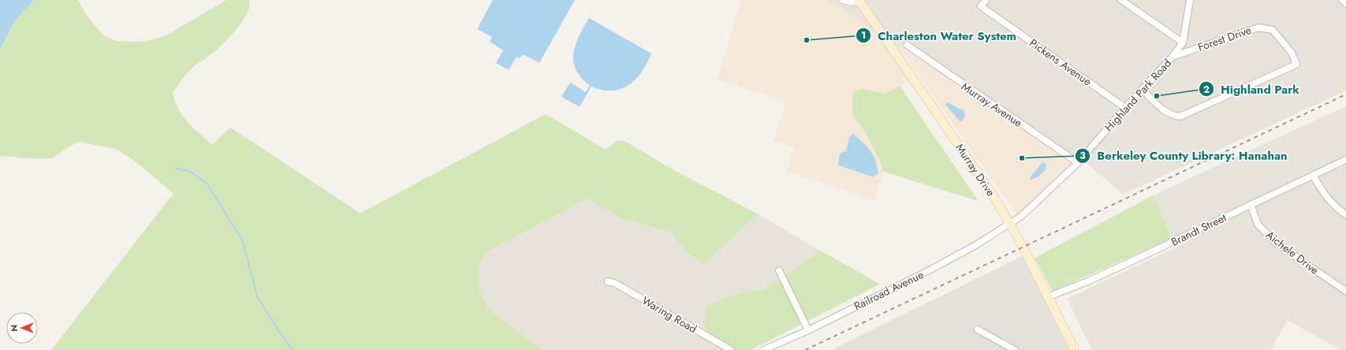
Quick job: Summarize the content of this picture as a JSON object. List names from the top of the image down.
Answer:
{
  "streets": {
    "street": [
      "Forest Drive",
      "Pickens Avenue",
      "Highland Park Road",
      "Murray Avenue",
      "Murray Drive",
      "Brandt Street",
      "Aichele Drive",
      "Railroad Avenue",
      "Waring Road"
    ]
  },
  "crossings": [
    ["Forest Drive", "Highland Park Road"],
    ["Pickens Avenue", "Highland Park Road"],
    ["Highland Park Road", "Murray Avenue"],
    ["Highland Park Road", "Murray Drive"],
    ["Highland Park Road", "Railroad Avenue"],
    ["Murray Drive", "Brandt Street"],
    ["Murray Drive", "Railroad Avenue"],
    ["Brandt Street", "Aichele Drive"]
  ],
  "places": ["Charleston Water System", "Highland Park", "Berkeley County Library: Hanahan"],
  "north": "left"
}
